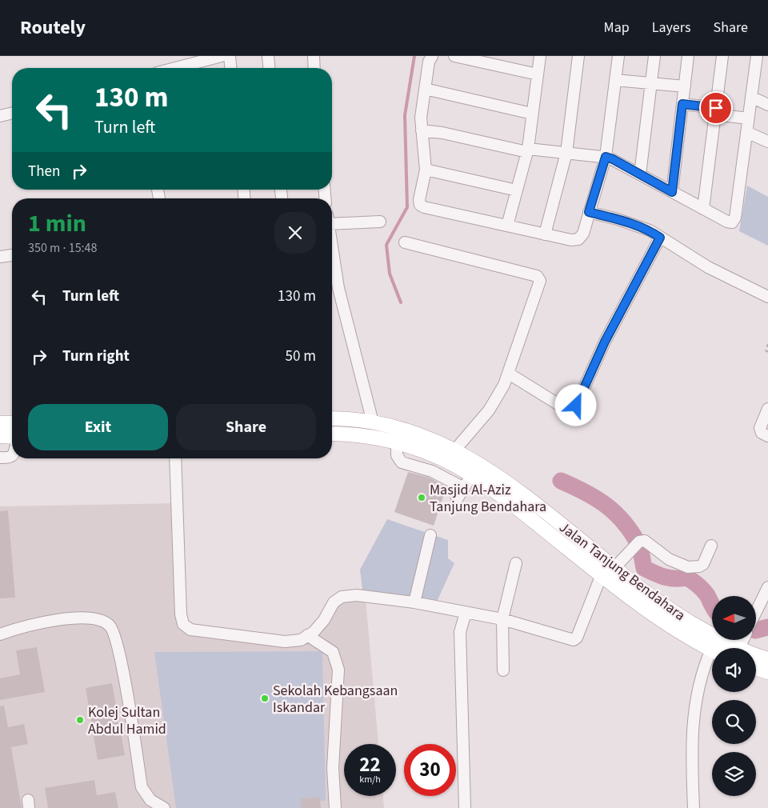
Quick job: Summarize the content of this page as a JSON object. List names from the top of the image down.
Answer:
{
  "streets": {
    "main road": ["Jalan Tanjung Bendahara"]
  },
  "places": ["Masjid Al-Aziz Tanjung Bendahara", "Sekolah Kebangsaan Iskandar", "Kolej Sultan Abdul Hamid"],
  "north": "left",
  "page": {
    "header": "Routely",
    "nav": ["Map", "Layers", "Share"],
    "turn": ["130 m", "Turn left"],
    "then": "Then",
    "heading": ["1 min", "350 m · 15:48"],
    "list": [
      {
        "name": "Turn left",
        "value": "130 m"
      },
      {
        "name": "Turn right",
        "value": "50 m"
      }
    ],
    "buttons": ["Exit", "Share"],
    "speed": "22 km/h",
    "limit": "30"
  }
}
